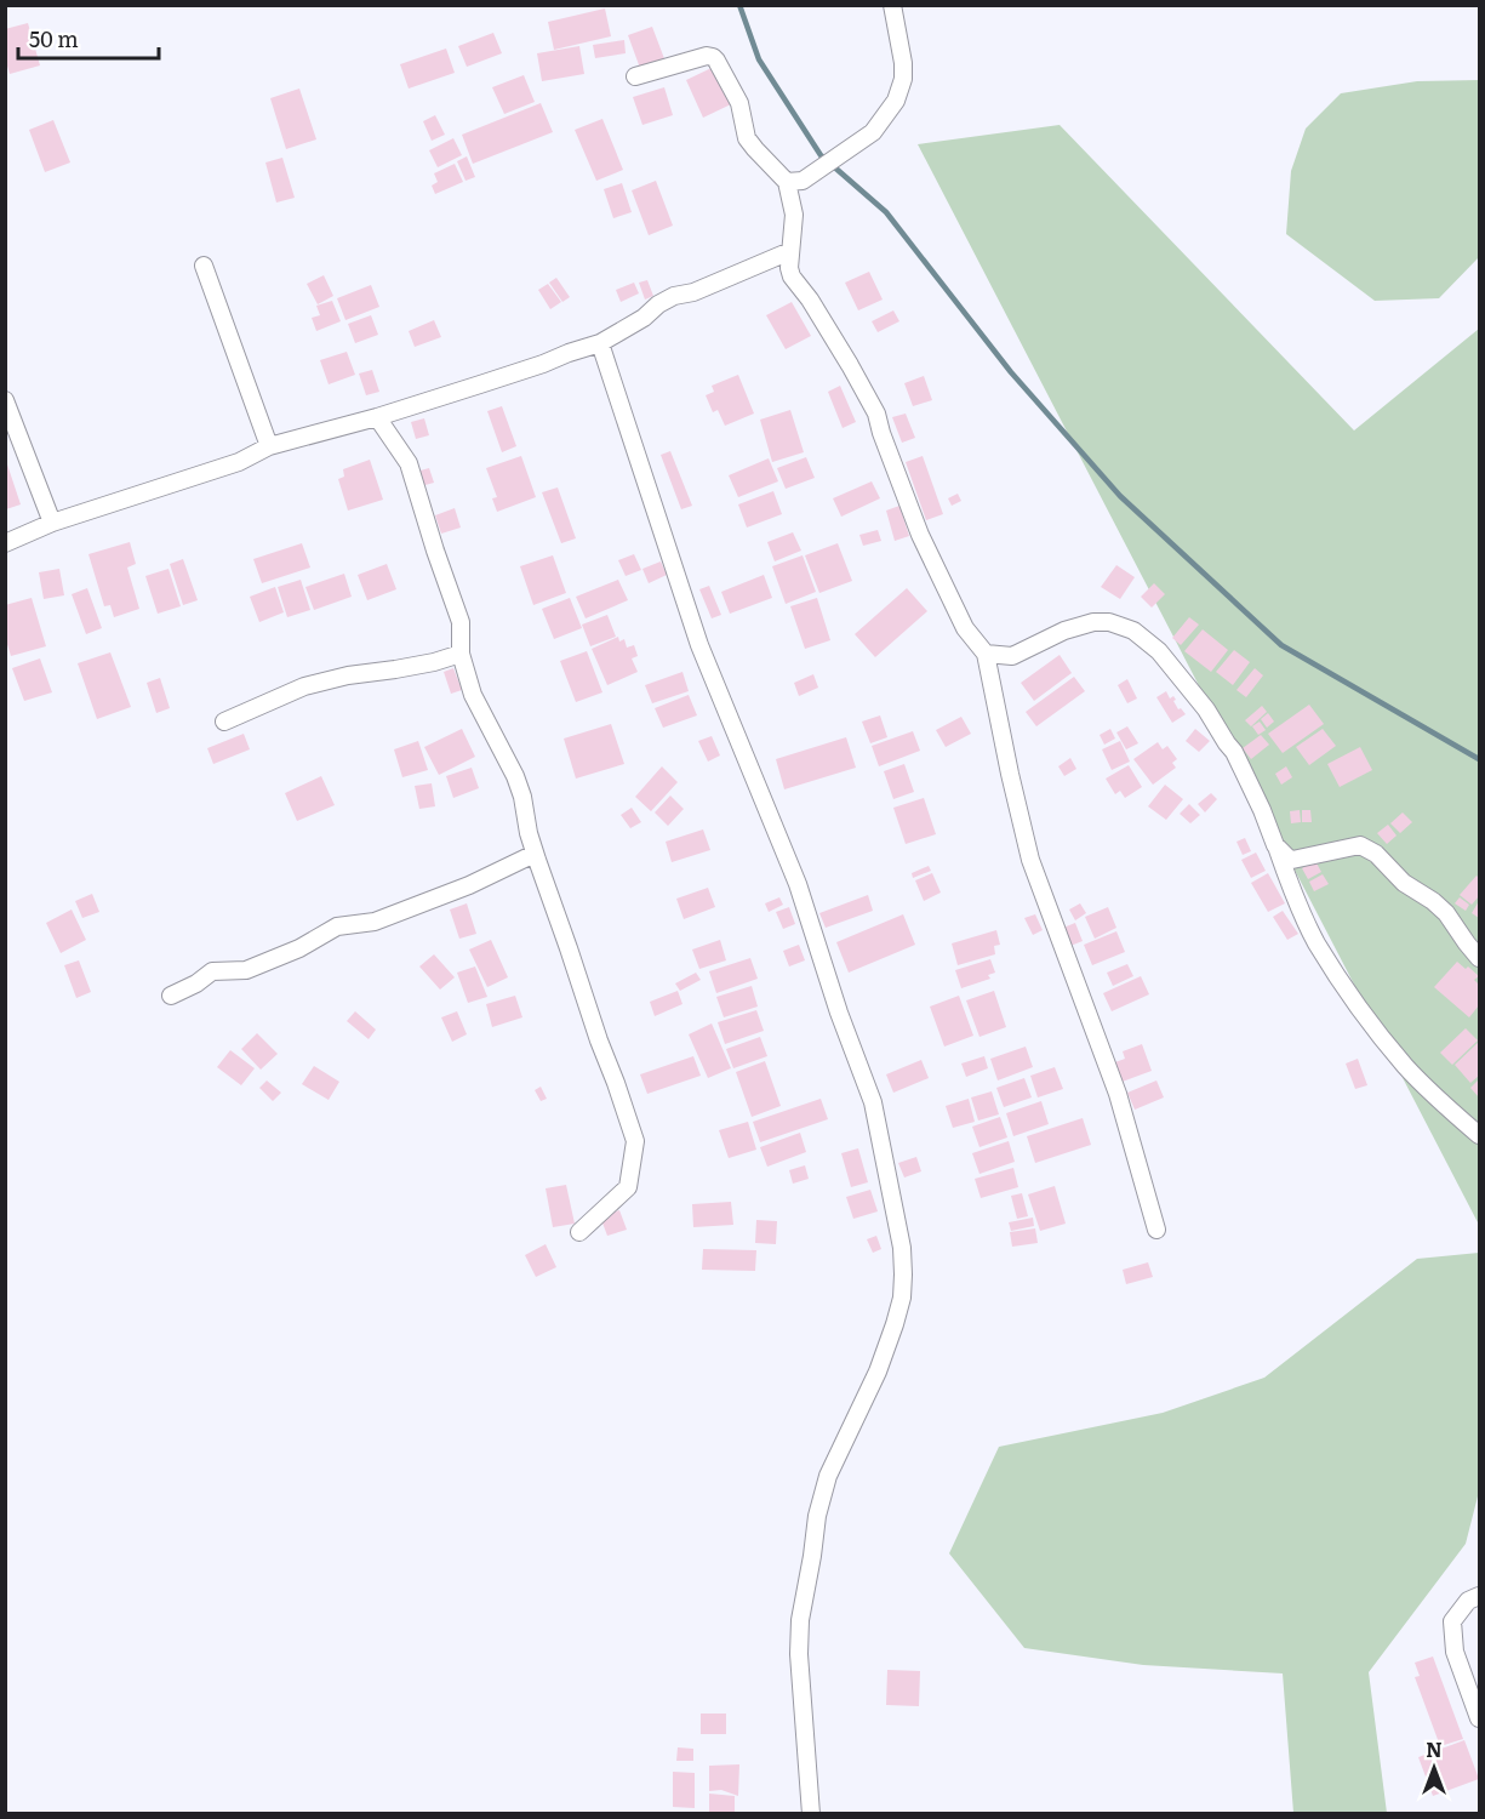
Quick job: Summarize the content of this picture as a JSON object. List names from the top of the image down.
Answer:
{
  "scale_bar": "50 m",
  "north": "top"
}
